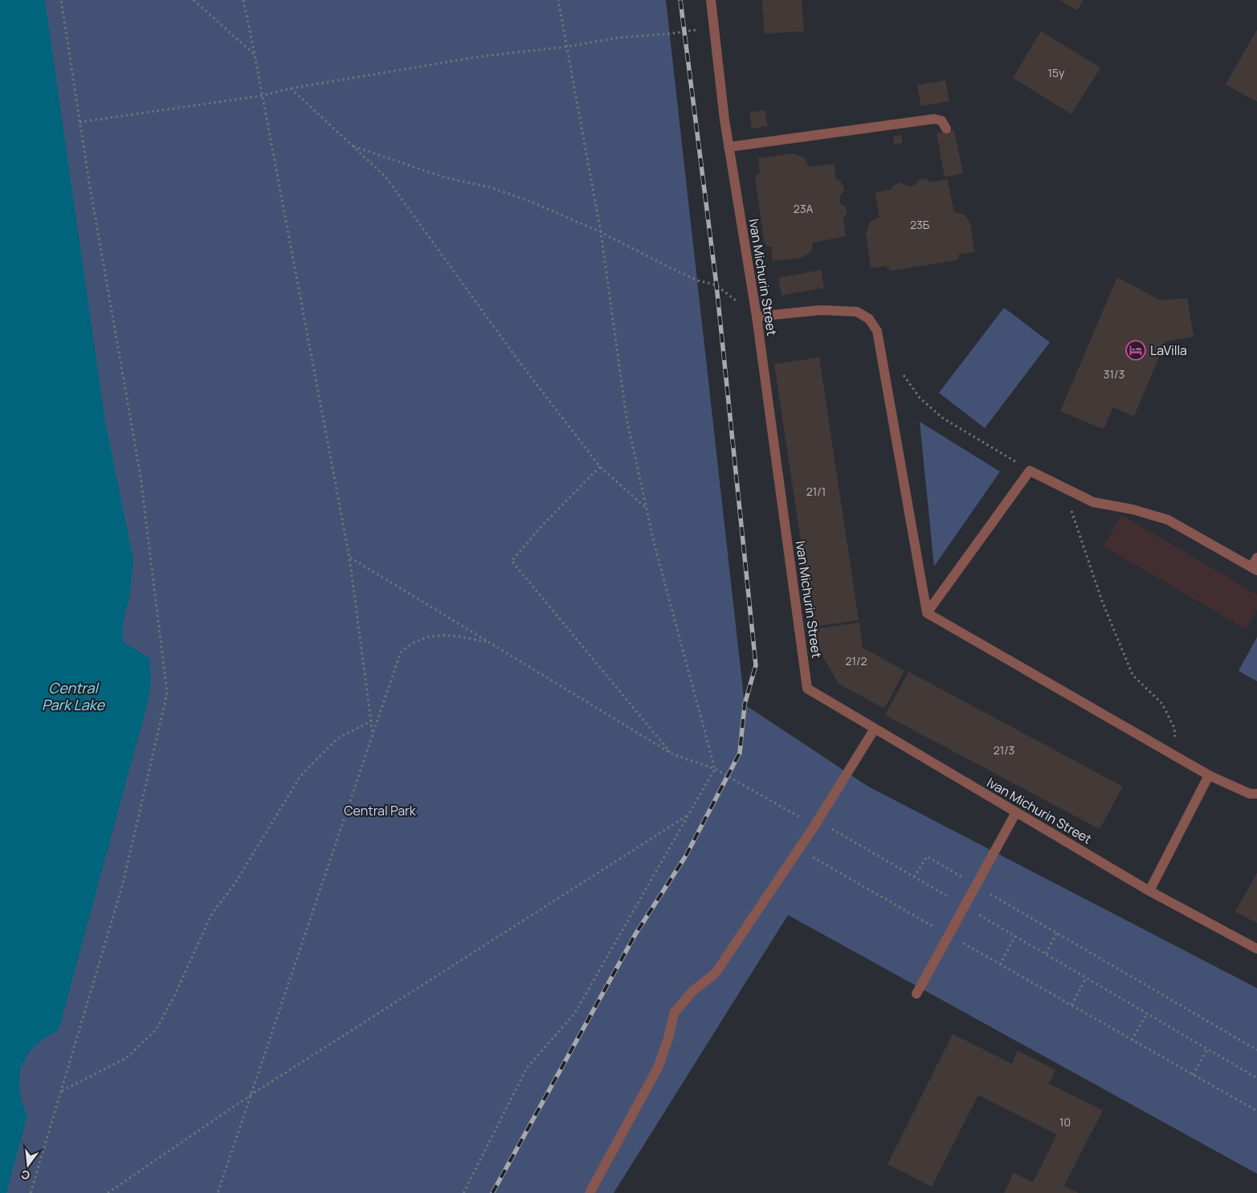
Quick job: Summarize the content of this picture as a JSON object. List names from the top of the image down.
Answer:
{
  "streets": {
    "street": ["Ivan Michurin Street"]
  },
  "water": ["Central Park Lake"],
  "parks": ["Central Park"],
  "places": {
    "hotel": ["LaVilla"]
  },
  "house_numbers": [
    "15у",
    "23A",
    "23Б",
    "31/3",
    "21/1",
    "21/2",
    "21/3",
    "10"
  ],
  "north": "bottom"
}
